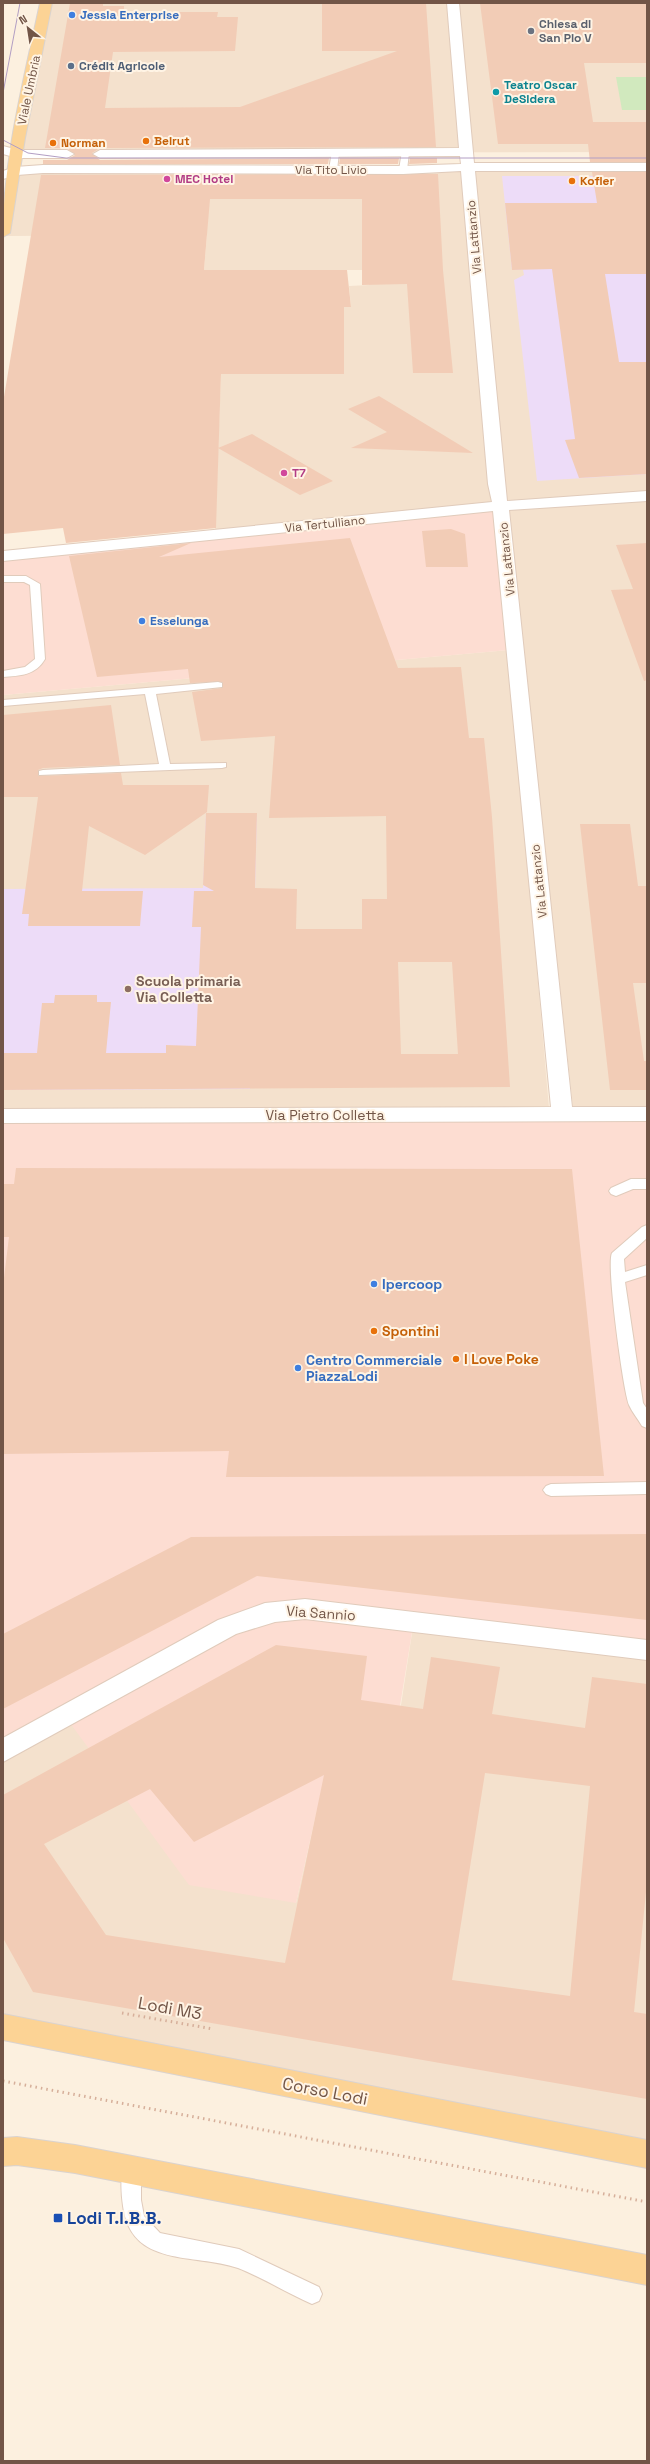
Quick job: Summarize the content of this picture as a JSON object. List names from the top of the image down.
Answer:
{
  "streets": {
    "main road": ["Viale Umbria", "Corso Lodi"],
    "street": [
      "Via Tito Livio",
      "Via Lattanzio",
      "Via Tertulliano",
      "Via Pietro Colletta",
      "Via Sannio"
    ],
    "path": ["Lodi M3"]
  },
  "crossings": [
    ["Viale Umbria", "Via Tito Livio"],
    ["Via Tito Livio", "Via Lattanzio"],
    ["Via Lattanzio", "Via Tertulliano"],
    ["Via Lattanzio", "Via Pietro Colletta"]
  ],
  "places": {
    "other": [
      "Jessia Enterprise",
      "Chiesa di San Pio V",
      "Crédit Agricole",
      "Teatro Oscar DeSidera",
      "Beirut",
      "Norman",
      "MEC Hotel",
      "Kofler",
      "T7",
      "Esselunga",
      "Scuola primaria Via Colletta",
      "Ipercoop",
      "Spontini",
      "I Love Poke",
      "Centro Commerciale PiazzaLodi"
    ],
    "transit": ["Lodi T.I.B.B."]
  },
  "north": "top left"
}
